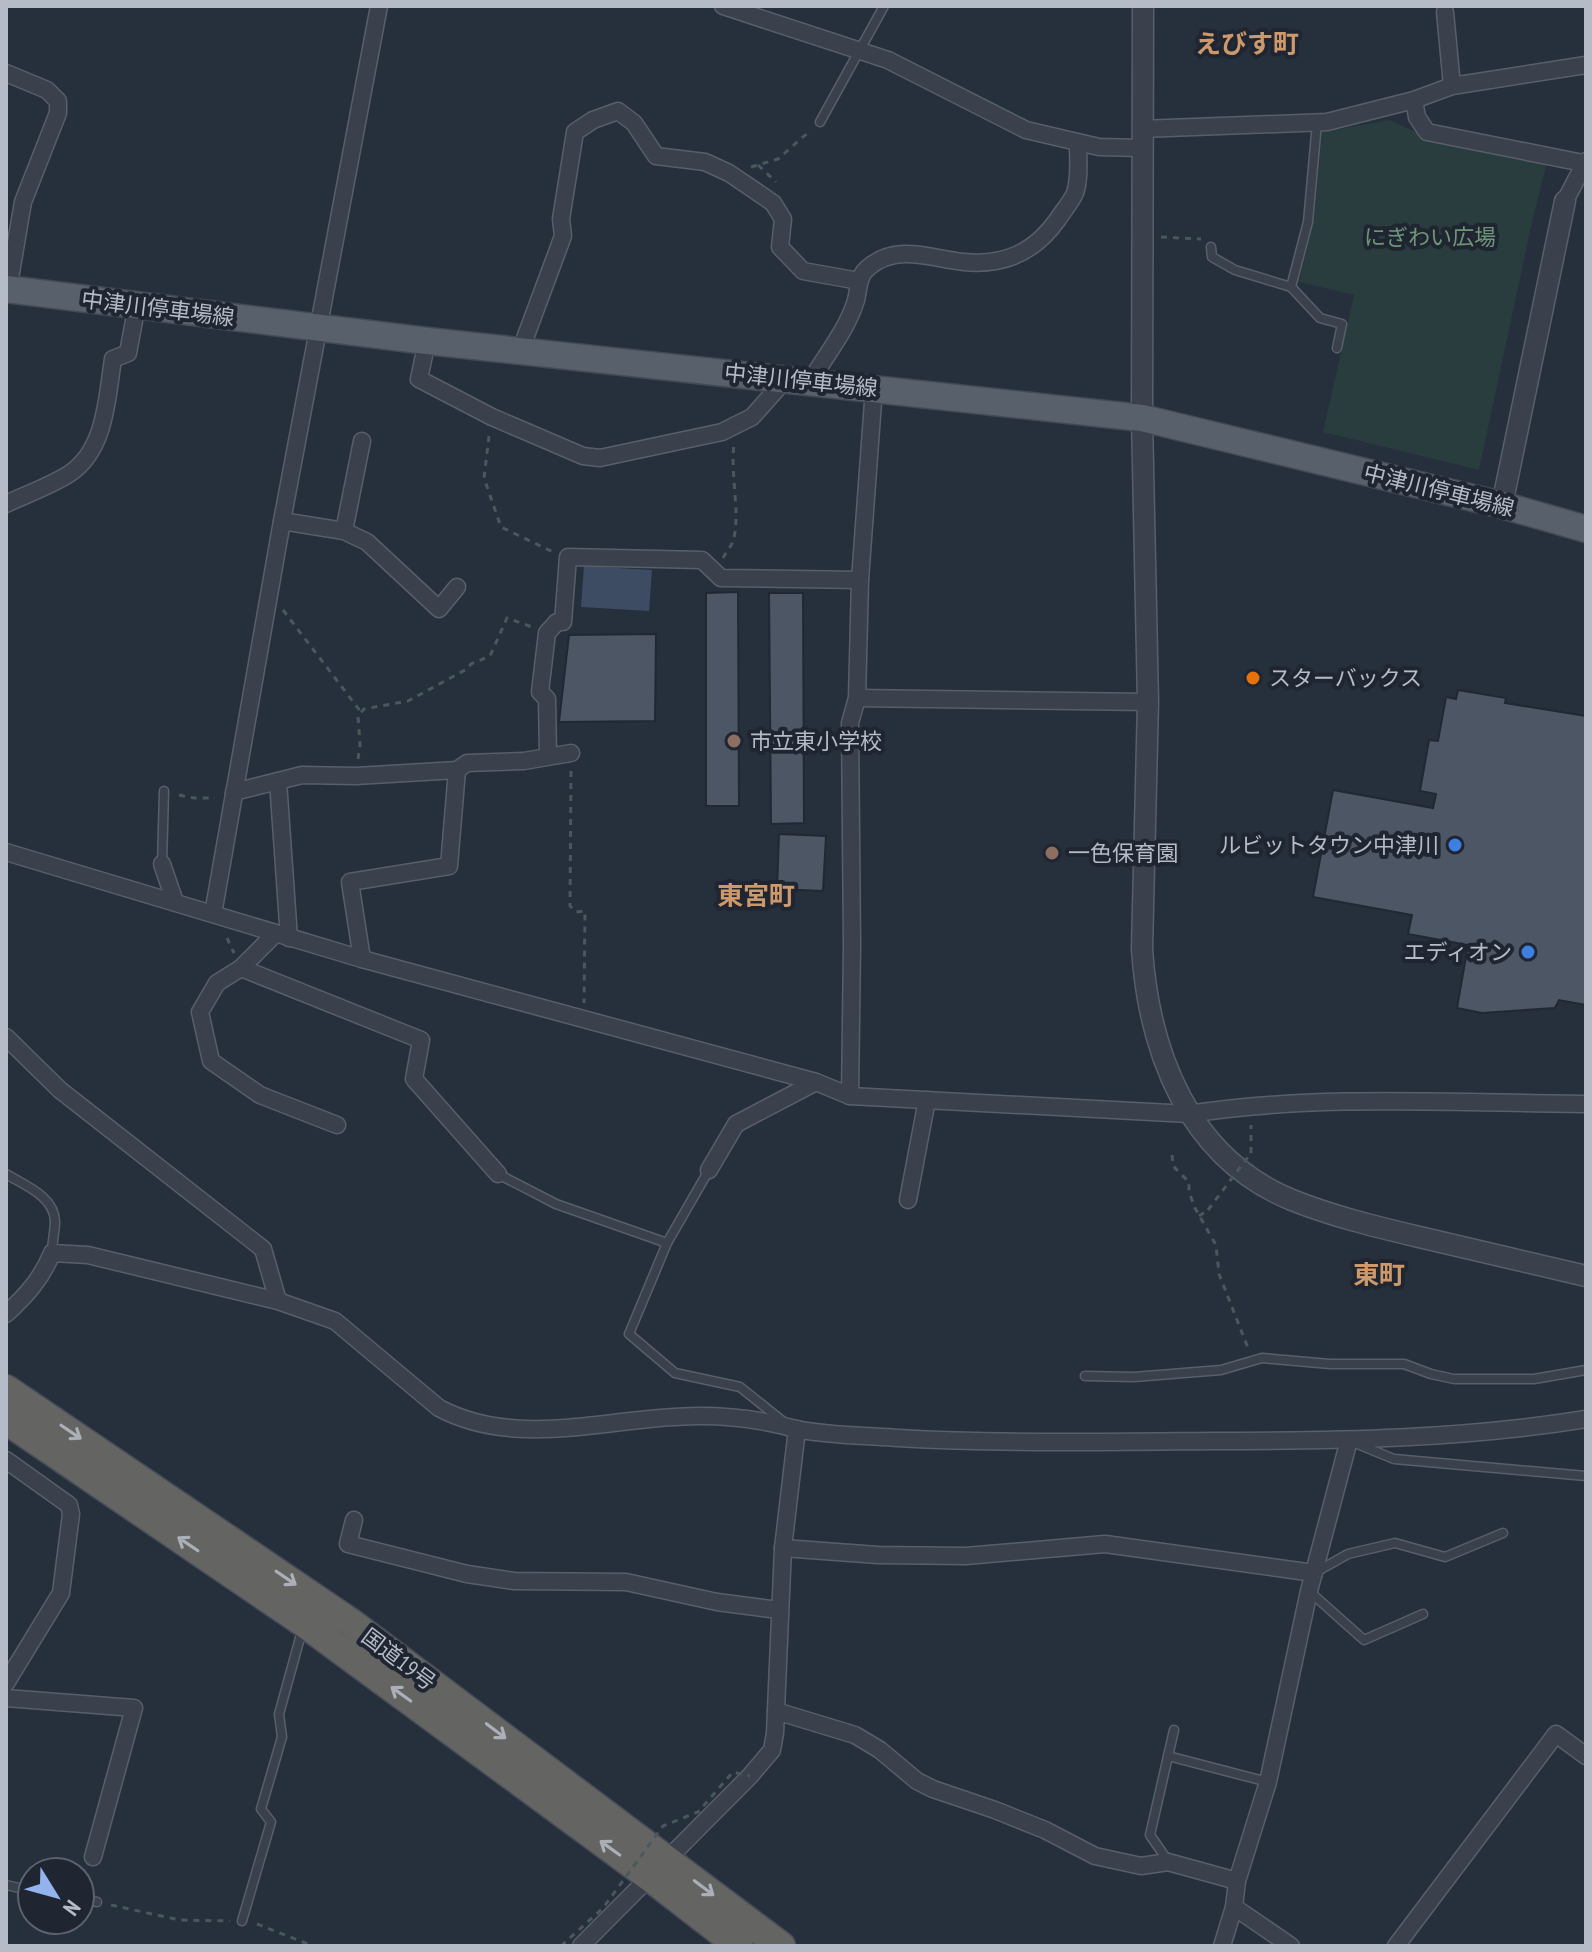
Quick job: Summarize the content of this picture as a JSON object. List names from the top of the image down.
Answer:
{
  "streets": {
    "highway": ["国道19号"],
    "main road": ["中津川停車場線"]
  },
  "districts": ["えびす町", "東宮町", "東町"],
  "parks": ["にぎわい広場"],
  "places": [
    "スターバックス",
    "市立東小学校",
    "ルビットタウン中津川",
    "一色保育園",
    "エディオン"
  ],
  "north": "bottom right"
}
